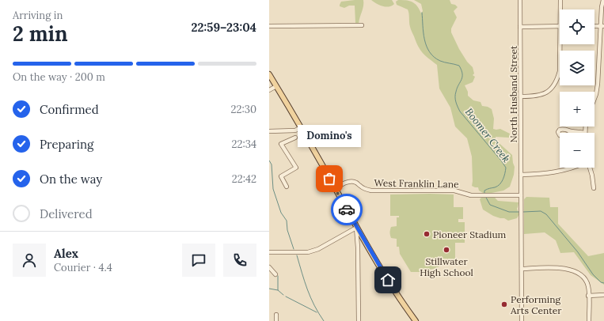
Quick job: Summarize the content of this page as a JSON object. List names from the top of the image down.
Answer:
{
  "streets": {
    "street": ["North Husband Street", "West Franklin Lane"]
  },
  "crossings": [
    ["North Husband Street", "West Franklin Lane"]
  ],
  "water": ["Boomer Creek"],
  "places": [
    "Domino's",
    "Pioneer Stadium",
    "Stillwater High School",
    "Performing Arts Center"
  ],
  "page": {
    "heading": ["2 min", "Arriving in", "22:59–23:04"],
    "panel": ["Alex", "Courier · 4.4"],
    "map_buttons": ["+", "−"],
    "bar": "On the way · 200 m",
    "list": [
      ["Confirmed", "22:30"],
      ["Preparing", "22:34"],
      ["On the way", "22:42"],
      "Delivered"
    ],
    "bubble": "Domino's"
  }
}
